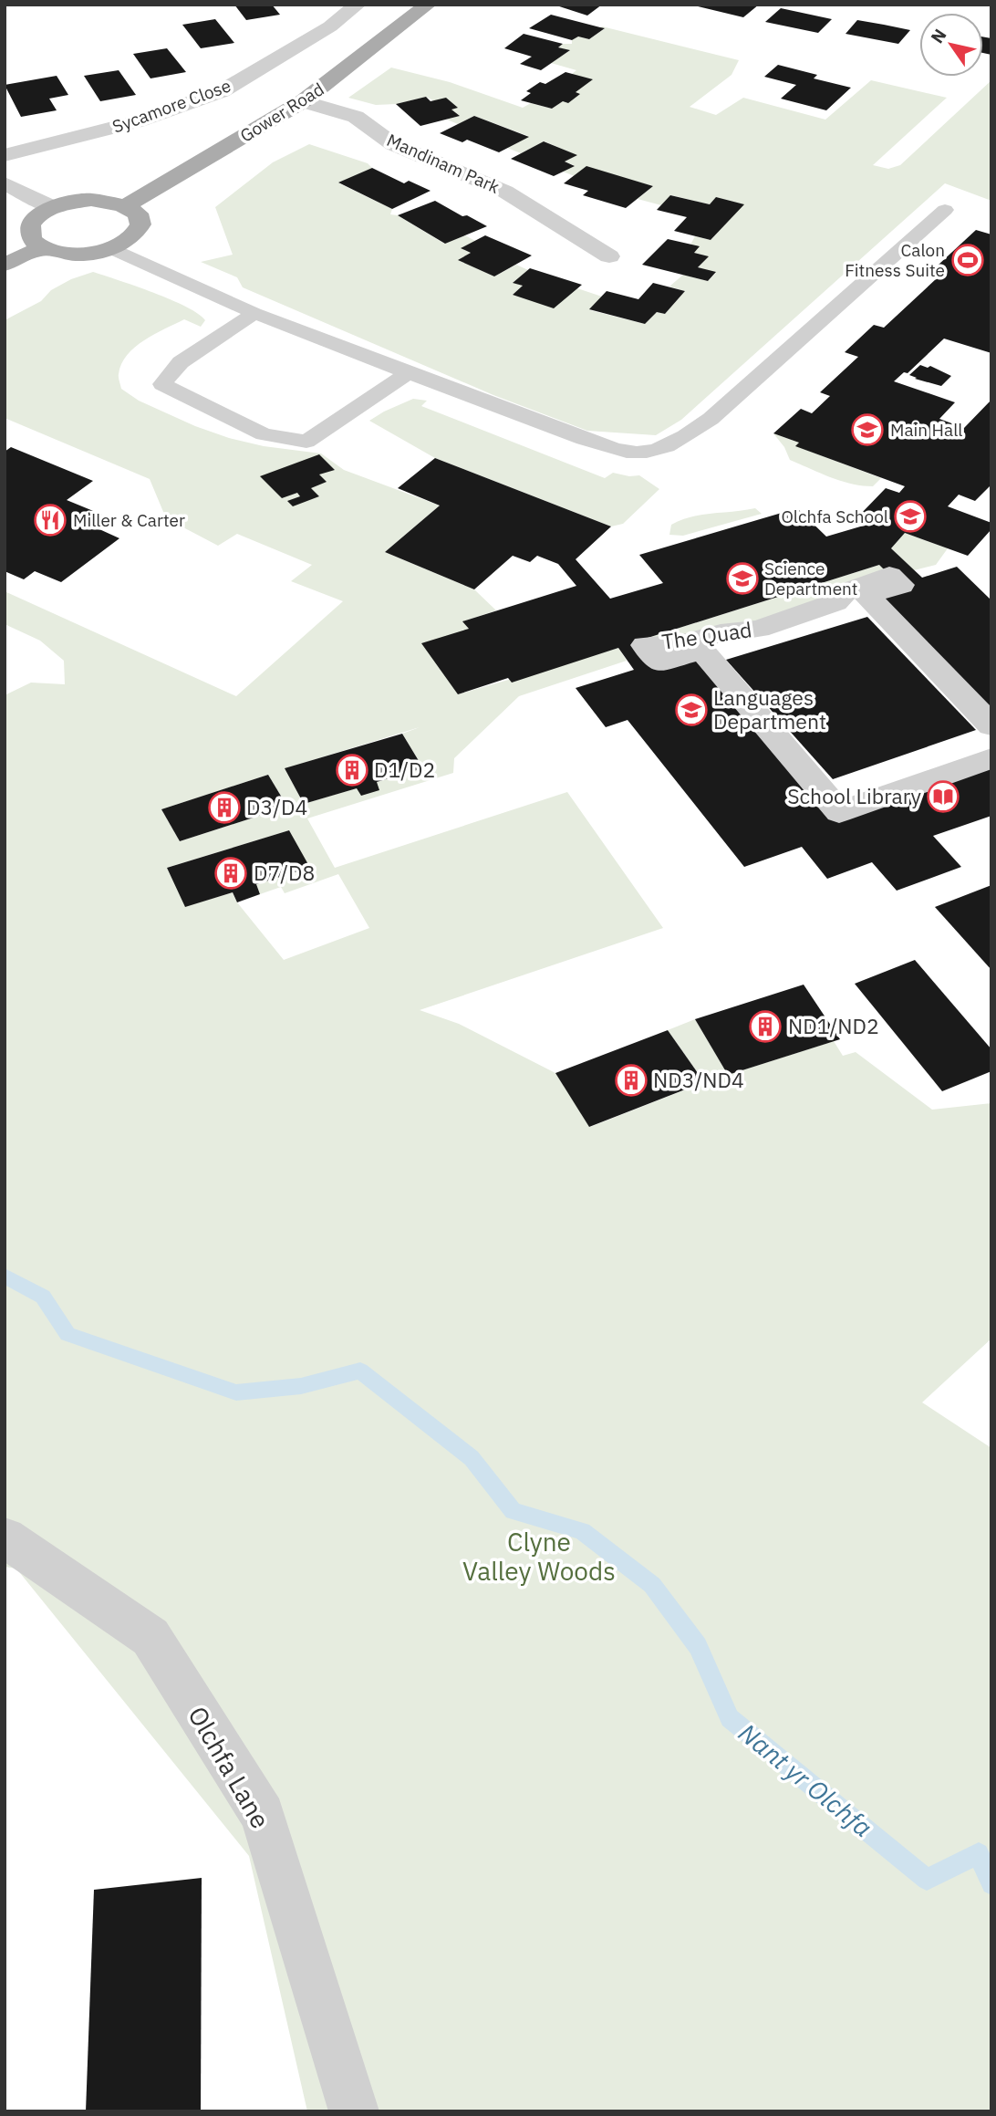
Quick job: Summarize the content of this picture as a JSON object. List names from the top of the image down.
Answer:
{
  "streets": {
    "main road": ["Gower Road"],
    "street": [
      "Sycamore Close",
      "Mandinam Park",
      "The Quad",
      "Olchfa Lane"
    ]
  },
  "crossings": [
    ["Gower Road", "Mandinam Park"]
  ],
  "water": ["Nant yr Olchfa"],
  "parks": ["Clyne Valley Woods"],
  "places": {
    "sports": ["Calon Fitness Suite"],
    "school or university": [
      "Main Hall",
      "Olchfa School",
      "Science Department",
      "Languages Department"
    ],
    "restaurant": ["Miller & Carter"],
    "building": [
      "D1/D2",
      "D3/D4",
      "D7/D8",
      "ND1/ND2",
      "ND3/ND4"
    ],
    "library": ["School Library"]
  },
  "north": "top left"
}
